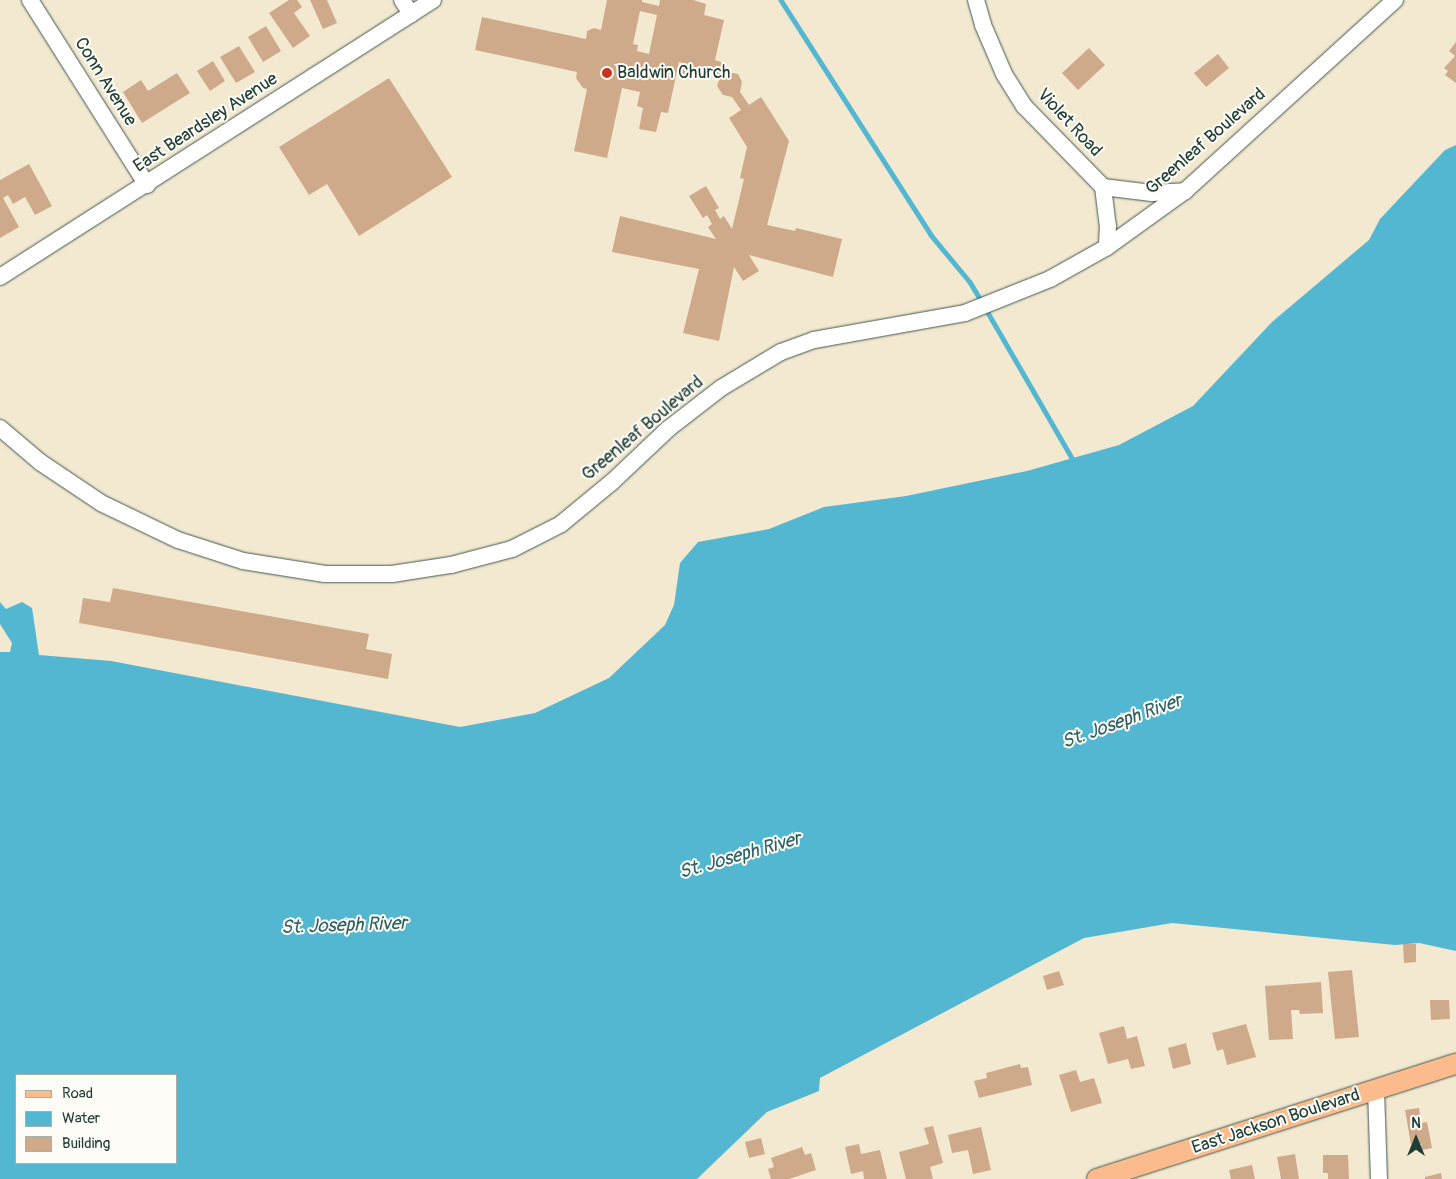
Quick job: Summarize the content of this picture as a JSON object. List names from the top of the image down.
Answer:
{
  "streets": {
    "main road": ["East Jackson Boulevard"],
    "street": [
      "Conn Avenue",
      "East Beardsley Avenue",
      "Violet Road",
      "Greenleaf Boulevard"
    ]
  },
  "crossings": [
    ["Conn Avenue", "East Beardsley Avenue"]
  ],
  "water": ["St. Joseph River"],
  "places": ["Baldwin Church"],
  "legend": ["Road", "Water", "Building"],
  "north": "top"
}
